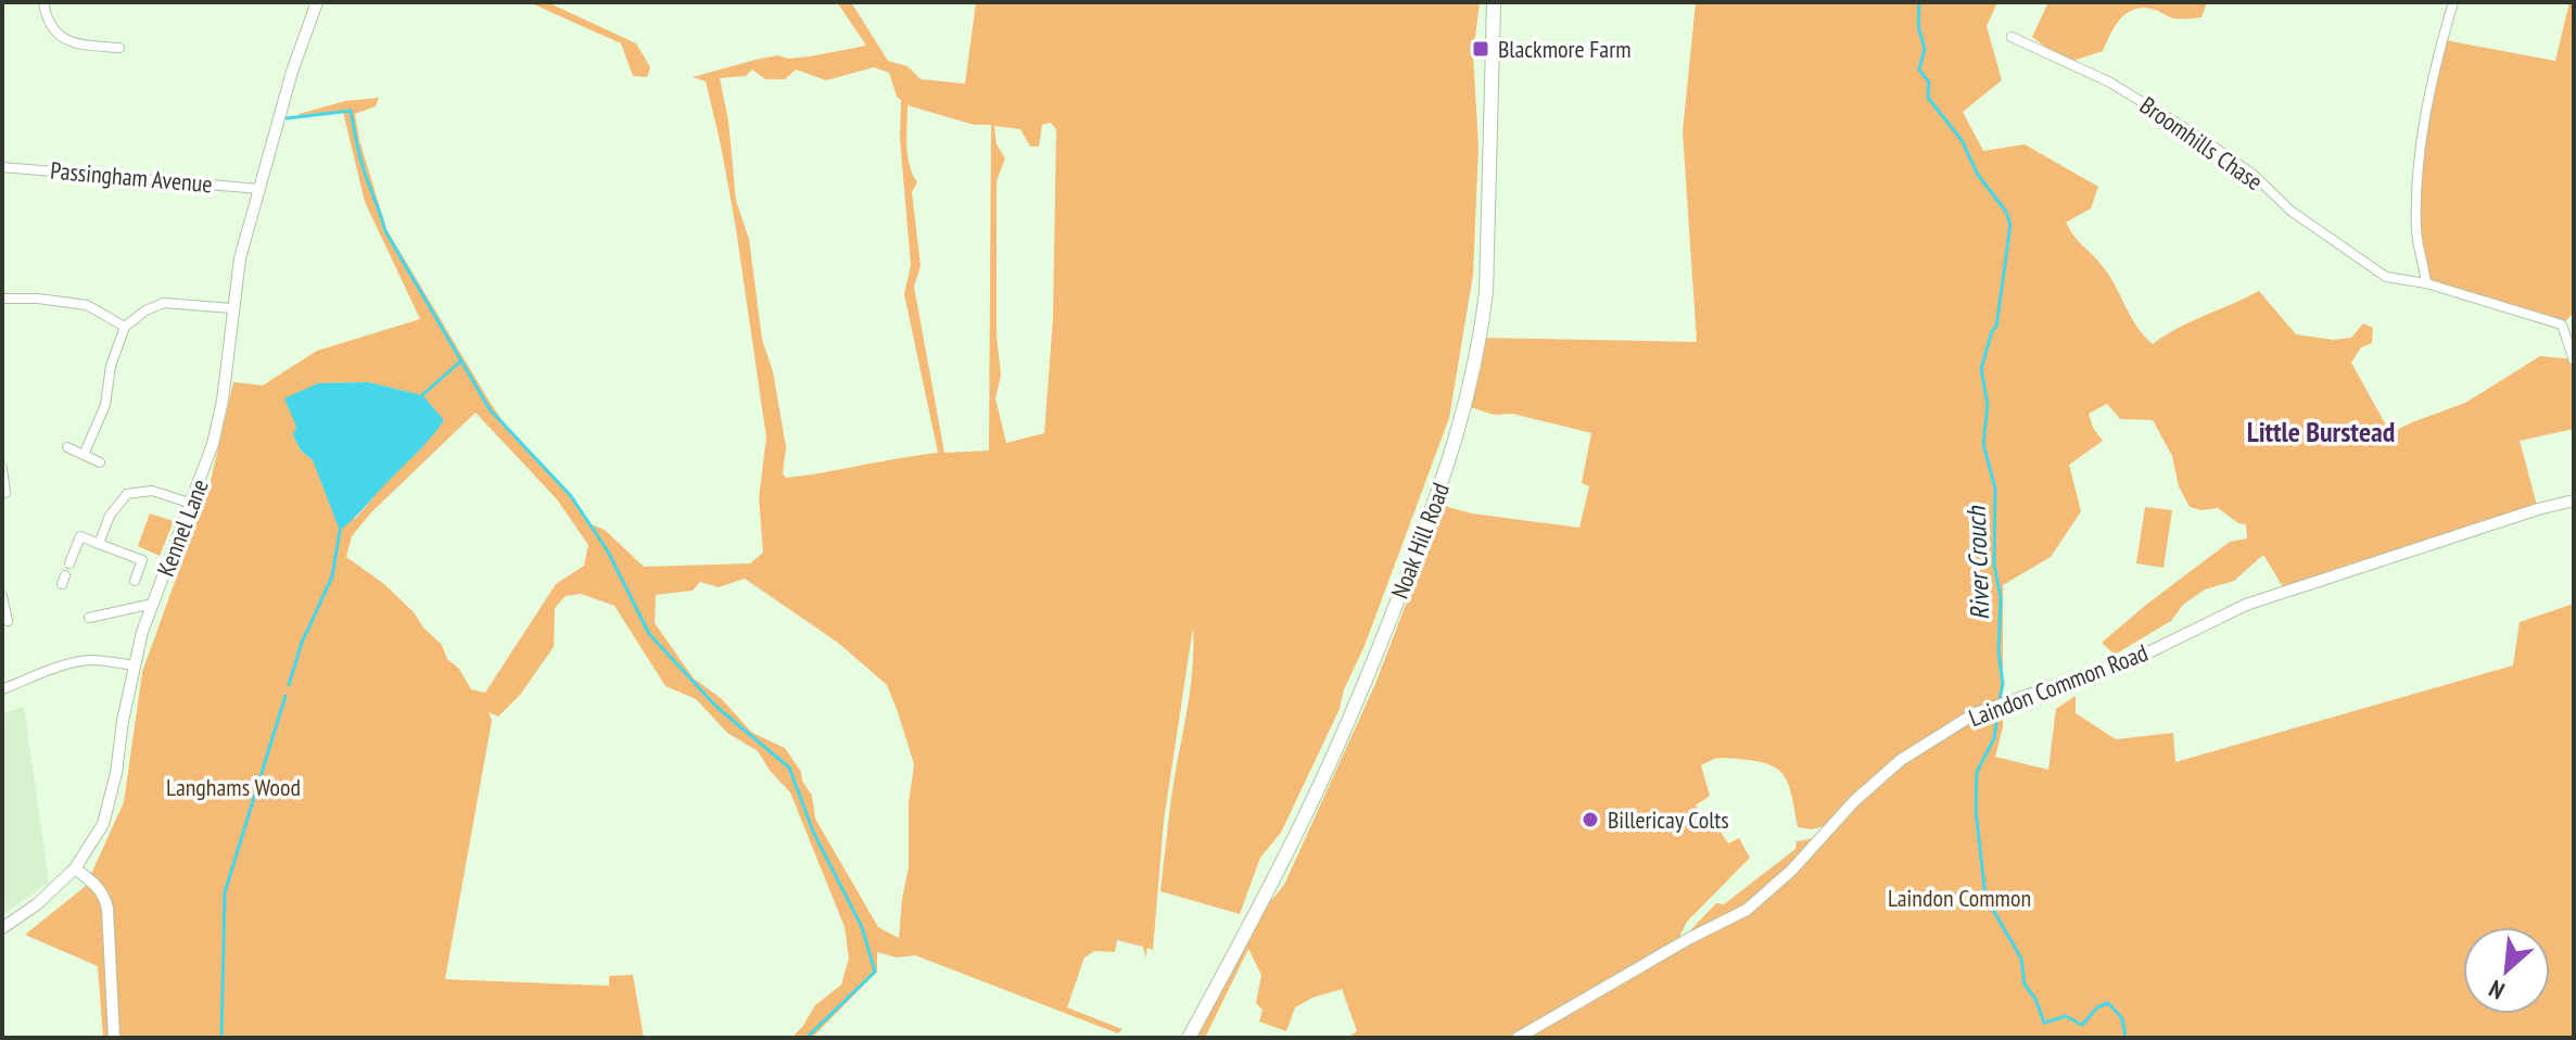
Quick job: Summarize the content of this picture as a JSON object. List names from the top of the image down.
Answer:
{
  "streets": {
    "main road": ["Noak Hill Road"],
    "street": [
      "Broomhills Chase",
      "Passingham Avenue",
      "Kennel Lane",
      "Laindon Common Road"
    ]
  },
  "crossings": [
    ["Passingham Avenue", "Kennel Lane"]
  ],
  "districts": ["Little Burstead"],
  "water": ["River Crouch"],
  "parks": ["Langhams Wood", "Laindon Common"],
  "places": {
    "transit": ["Blackmore Farm"],
    "other": ["Billericay Colts"]
  },
  "north": "bottom left"
}
